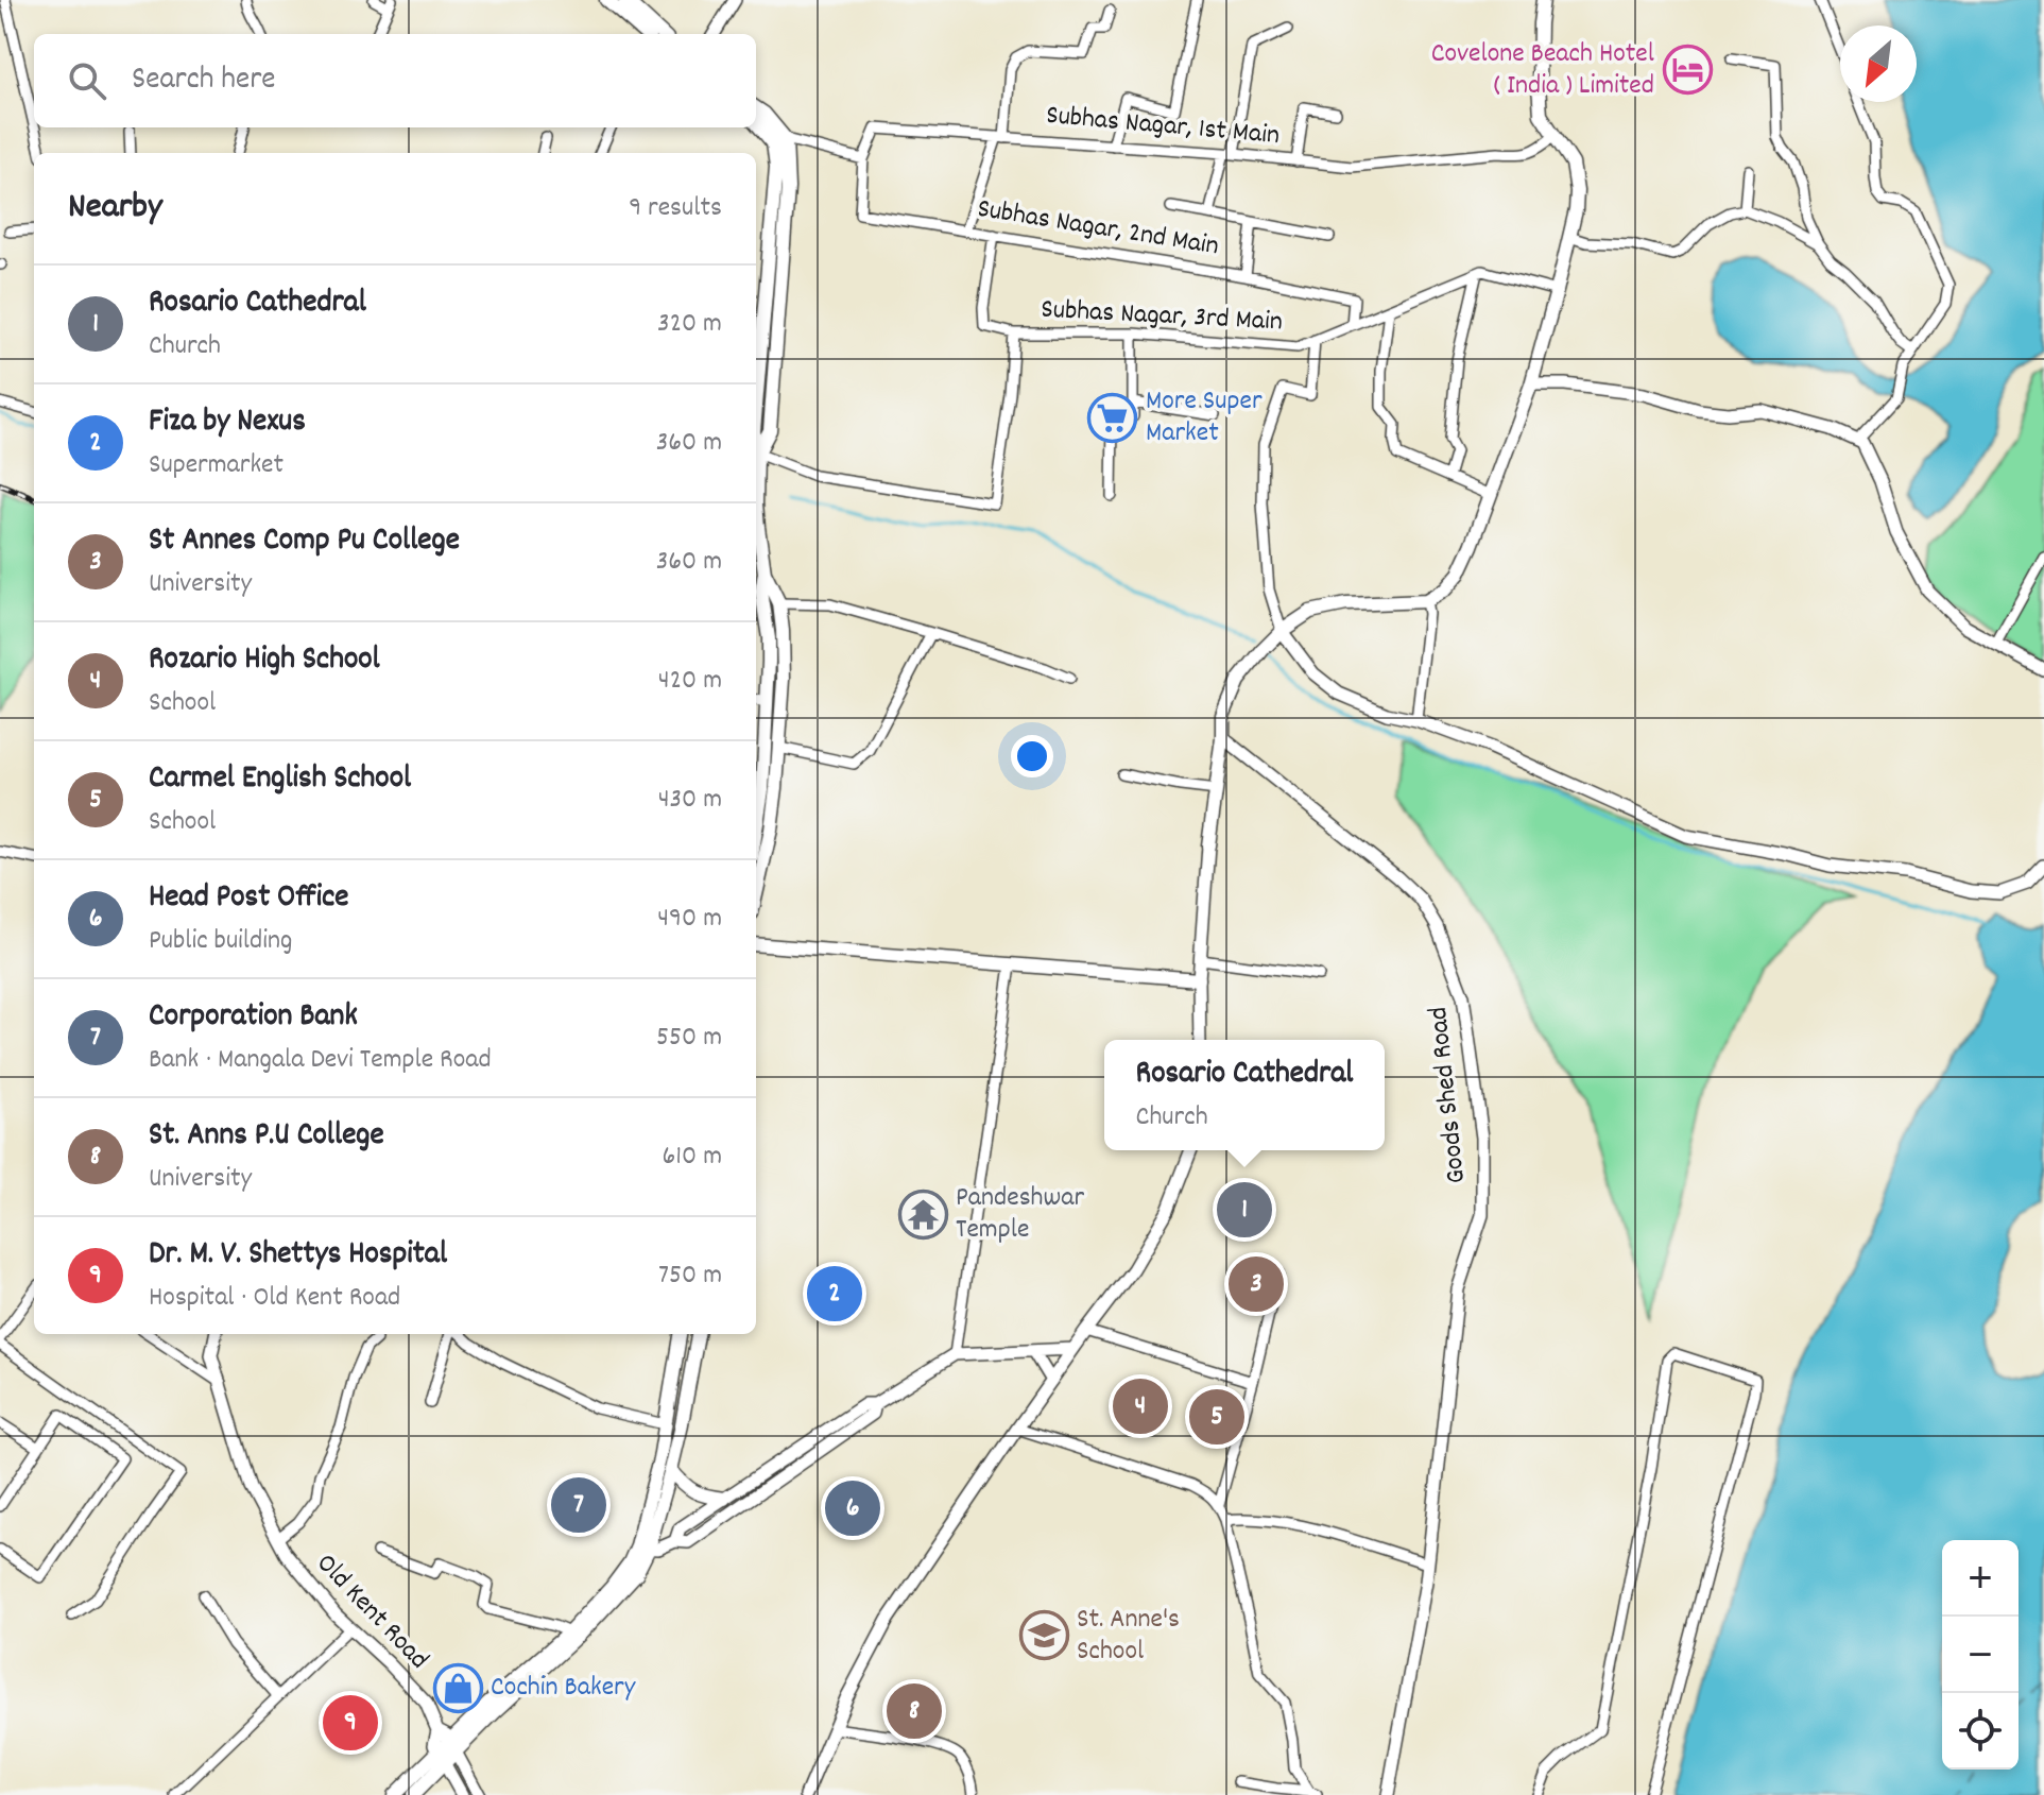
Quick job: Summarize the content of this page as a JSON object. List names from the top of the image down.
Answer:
{
  "streets": {
    "street": [
      "Subhas Nagar, 1st Main",
      "Subhas Nagar, 2nd Main",
      "Subhas Nagar, 3rd Main",
      "Goods Shed Road",
      "Old Kent Road"
    ]
  },
  "crossings": [
    ["Subhas Nagar, 1st Main", "Subhas Nagar, 2nd Main"],
    ["Subhas Nagar, 2nd Main", "Subhas Nagar, 3rd Main"]
  ],
  "places": {
    "hotel": ["Covelone Beach Hotel ( India ) Limited"],
    "supermarket": ["More Super Market"],
    "temple": ["Pandeshwar Temple"],
    "school or university": ["St. Anne's School"],
    "shop": ["Cochin Bakery"]
  },
  "north": "bottom left",
  "page": {
    "search": "Search here",
    "heading": ["Nearby", "9 results"],
    "list": [
      {
        "mark": "1",
        "name": "Rosario Cathedral",
        "note": "Church",
        "value": "320 m"
      },
      {
        "mark": "2",
        "name": "Fiza by Nexus",
        "note": "Supermarket",
        "value": "360 m"
      },
      {
        "mark": "3",
        "name": "St Annes Comp Pu College",
        "note": "University",
        "value": "360 m"
      },
      {
        "mark": "4",
        "name": "Rozario High School",
        "note": "School",
        "value": "420 m"
      },
      {
        "mark": "5",
        "name": "Carmel English School",
        "note": "School",
        "value": "430 m"
      },
      {
        "mark": "6",
        "name": "Head Post Office",
        "note": "Public building",
        "value": "490 m"
      },
      {
        "mark": "7",
        "name": "Corporation Bank",
        "note": "Bank · Mangala Devi Temple Road",
        "value": "550 m"
      },
      {
        "mark": "8",
        "name": "St. Anns P.U College",
        "note": "University",
        "value": "610 m"
      },
      {
        "mark": "9",
        "name": "Dr. M. V. Shettys Hospital",
        "note": "Hospital · Old Kent Road",
        "value": "750 m"
      }
    ],
    "popup": ["Rosario Cathedral", "Church"],
    "pins": [
      "1",
      "3",
      "2",
      "4",
      "5",
      "7",
      "6",
      "8",
      "9"
    ],
    "map_buttons": ["+", "−"]
  }
}
